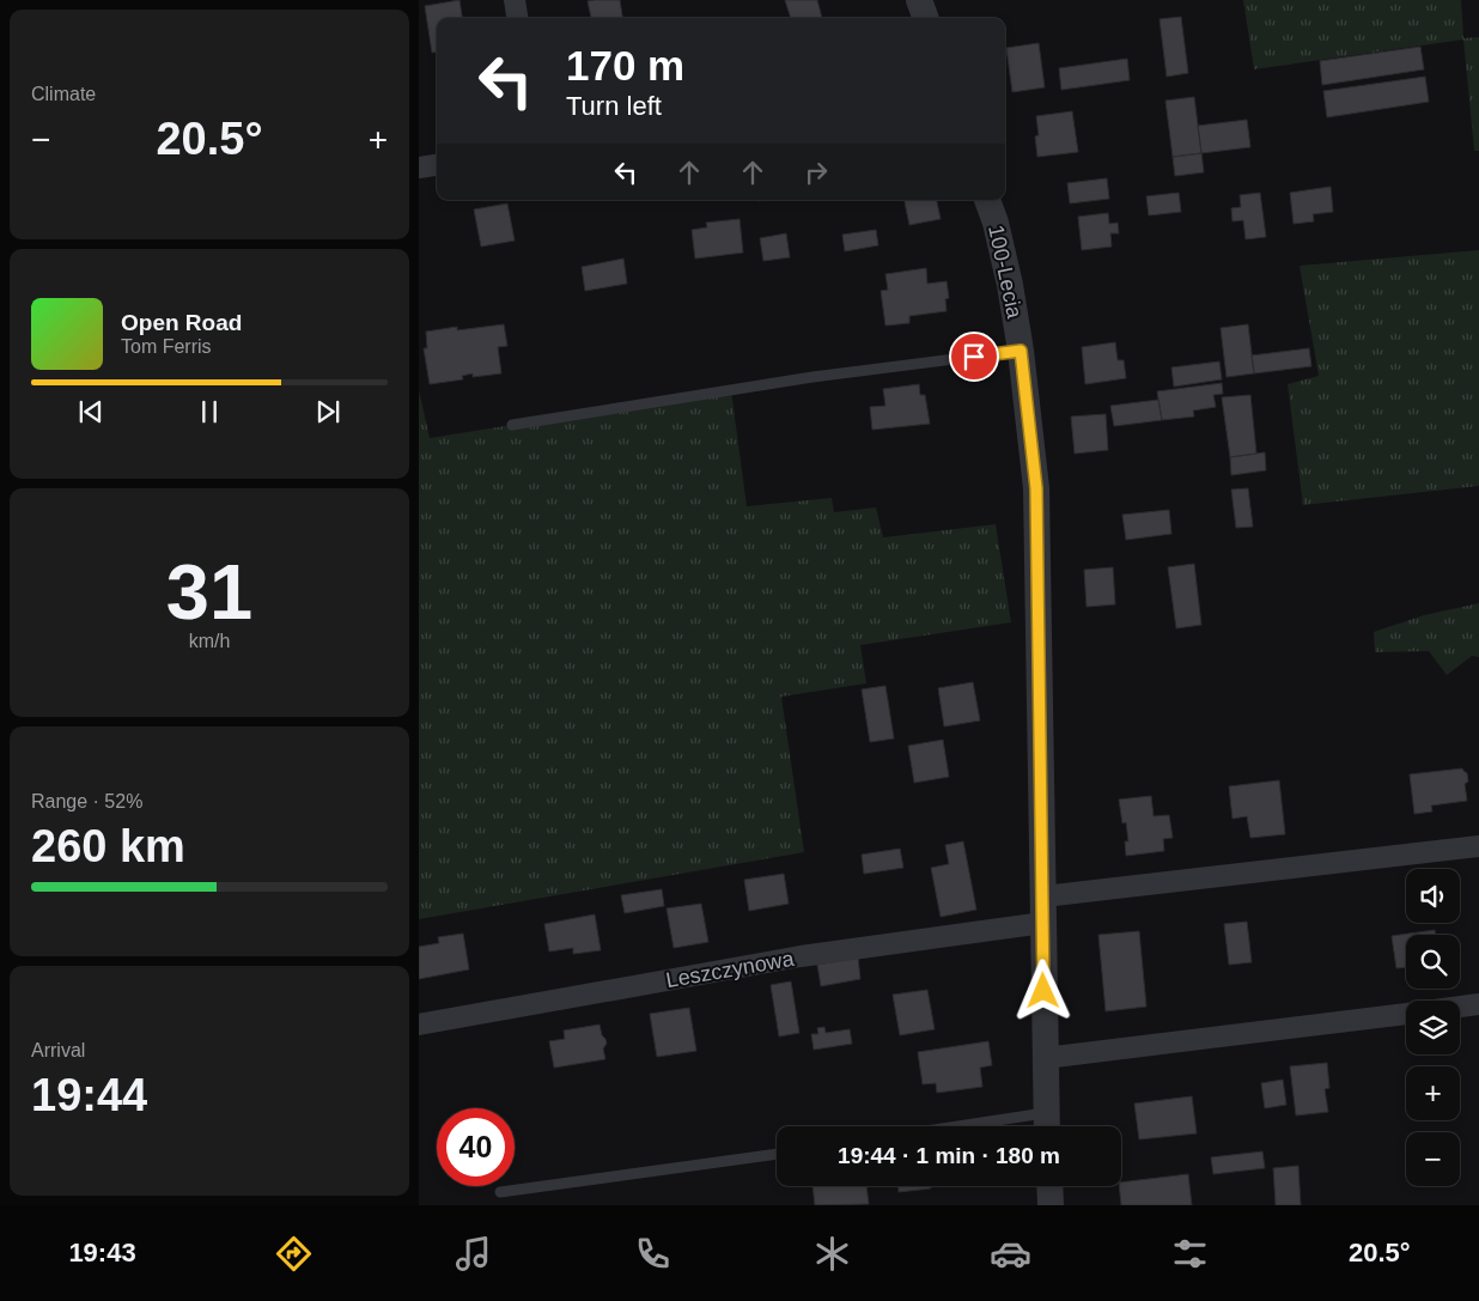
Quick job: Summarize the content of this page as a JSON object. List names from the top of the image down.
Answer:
{
  "streets": {
    "street": ["100-Lecia", "Leszczynowa"]
  },
  "crossings": [
    ["100-Lecia", "Leszczynowa"]
  ],
  "page": {
    "tile": [
      "Climate",
      ["31", "km/h"],
      ["Range · 52%", "260 km"],
      ["Arrival", "19:44"]
    ],
    "turn": ["170 m", "Turn left"],
    "heat": ["−", "20.5°", "+"],
    "song": ["Open Road", "Tom Ferris"],
    "map_buttons": ["+", "−"],
    "limit": "40",
    "trip": "19:44 · 1 min · 180 m",
    "tabs": ["19:43", "20.5°"]
  }
}
